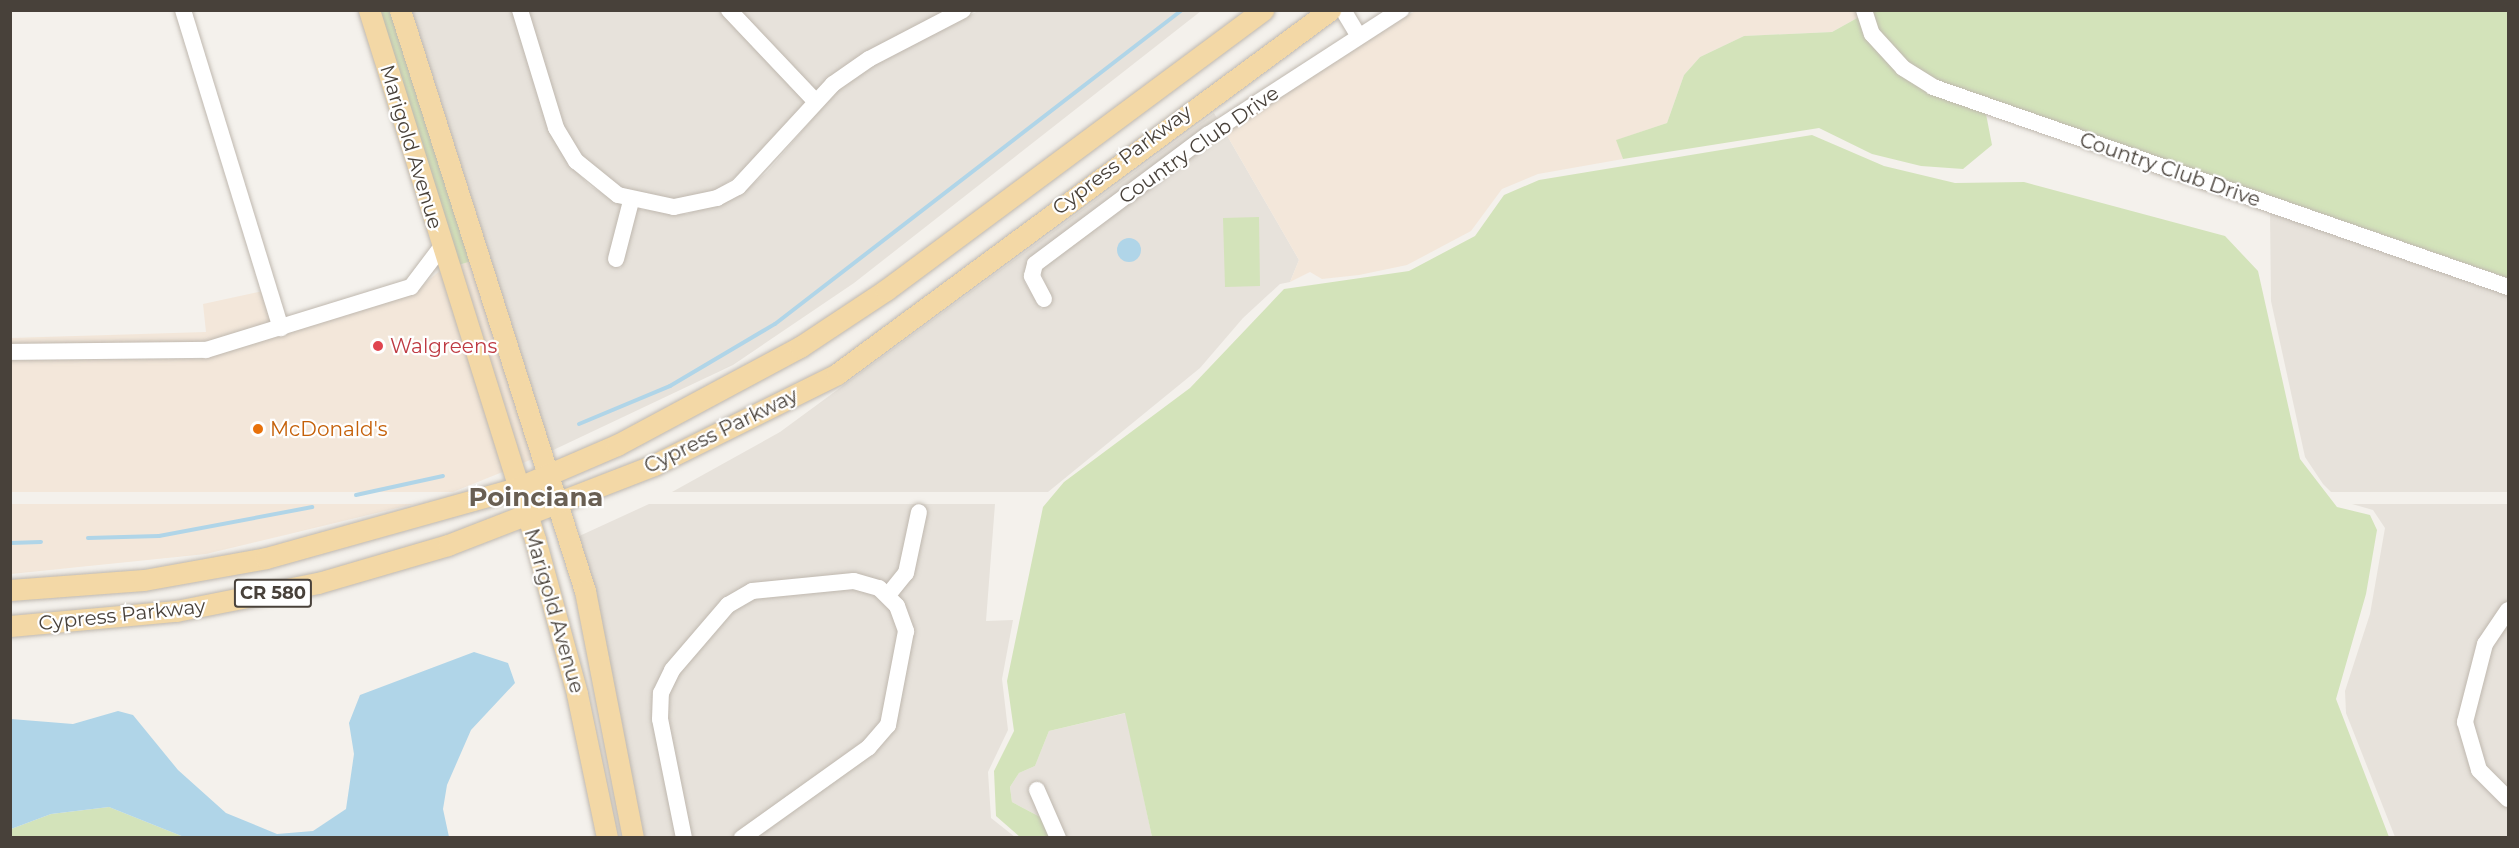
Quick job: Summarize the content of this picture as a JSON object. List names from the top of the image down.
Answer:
{
  "streets": {
    "main road": ["Marigold Avenue", "Cypress Parkway", "CR 580"],
    "street": ["Country Club Drive"]
  },
  "crossings": [
    ["Marigold Avenue", "Cypress Parkway"]
  ],
  "districts": ["Poinciana"],
  "places": ["Walgreens", "McDonald's"]
}
